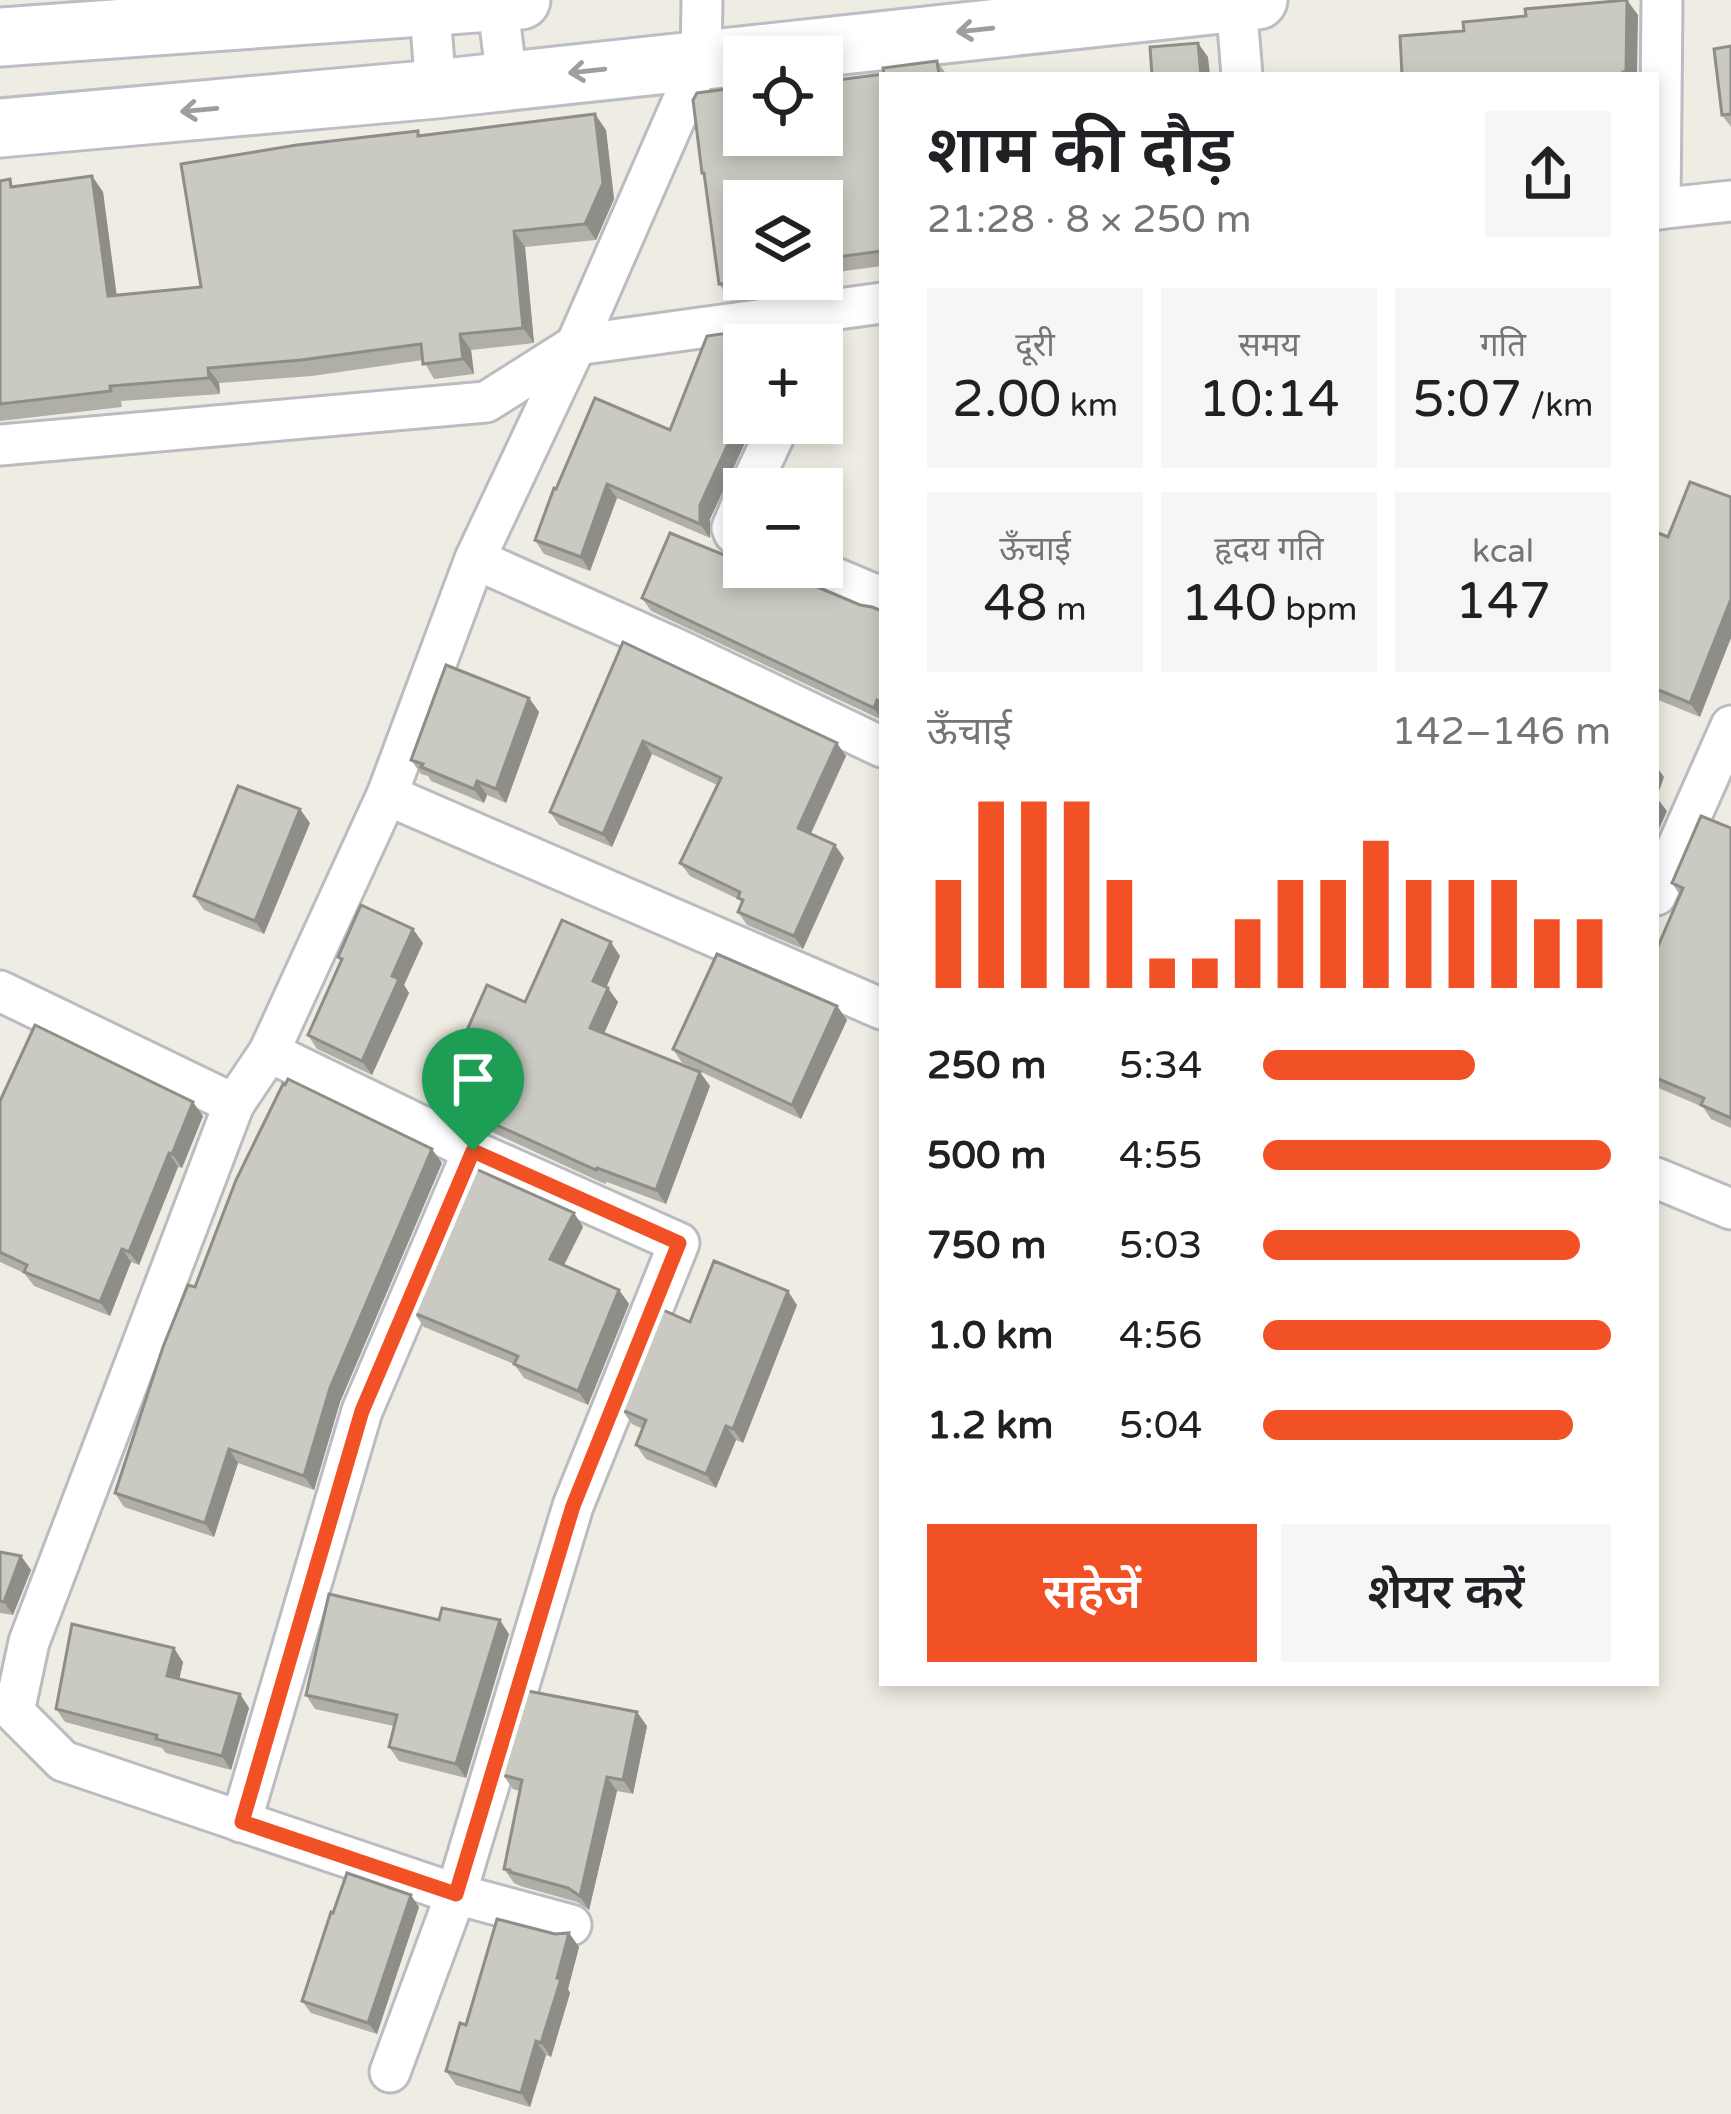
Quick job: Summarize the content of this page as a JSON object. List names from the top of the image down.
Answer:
{
  "page": {
    "map_buttons": ["+", "−"],
    "heading": ["शाम की दौड़", "21:28 · 8 × 250 m"],
    "stats": [
      ["दूरी", "2.00 km"],
      ["समय", "10:14"],
      ["गति", "5:07 /km"],
      ["ऊँचाई", "48 m"],
      ["हृदय गति", "140 bpm"],
      ["kcal", "147"]
    ],
    "chart": ["ऊँचाई", "142–146 m"],
    "list": [
      {
        "name": "250 m",
        "note": "5:34"
      },
      {
        "name": "500 m",
        "note": "4:55"
      },
      {
        "name": "750 m",
        "note": "5:03"
      },
      {
        "name": "1.0 km",
        "note": "4:56"
      },
      {
        "name": "1.2 km",
        "note": "5:04"
      }
    ],
    "buttons": ["सहेजें", "शेयर करें"]
  }
}
